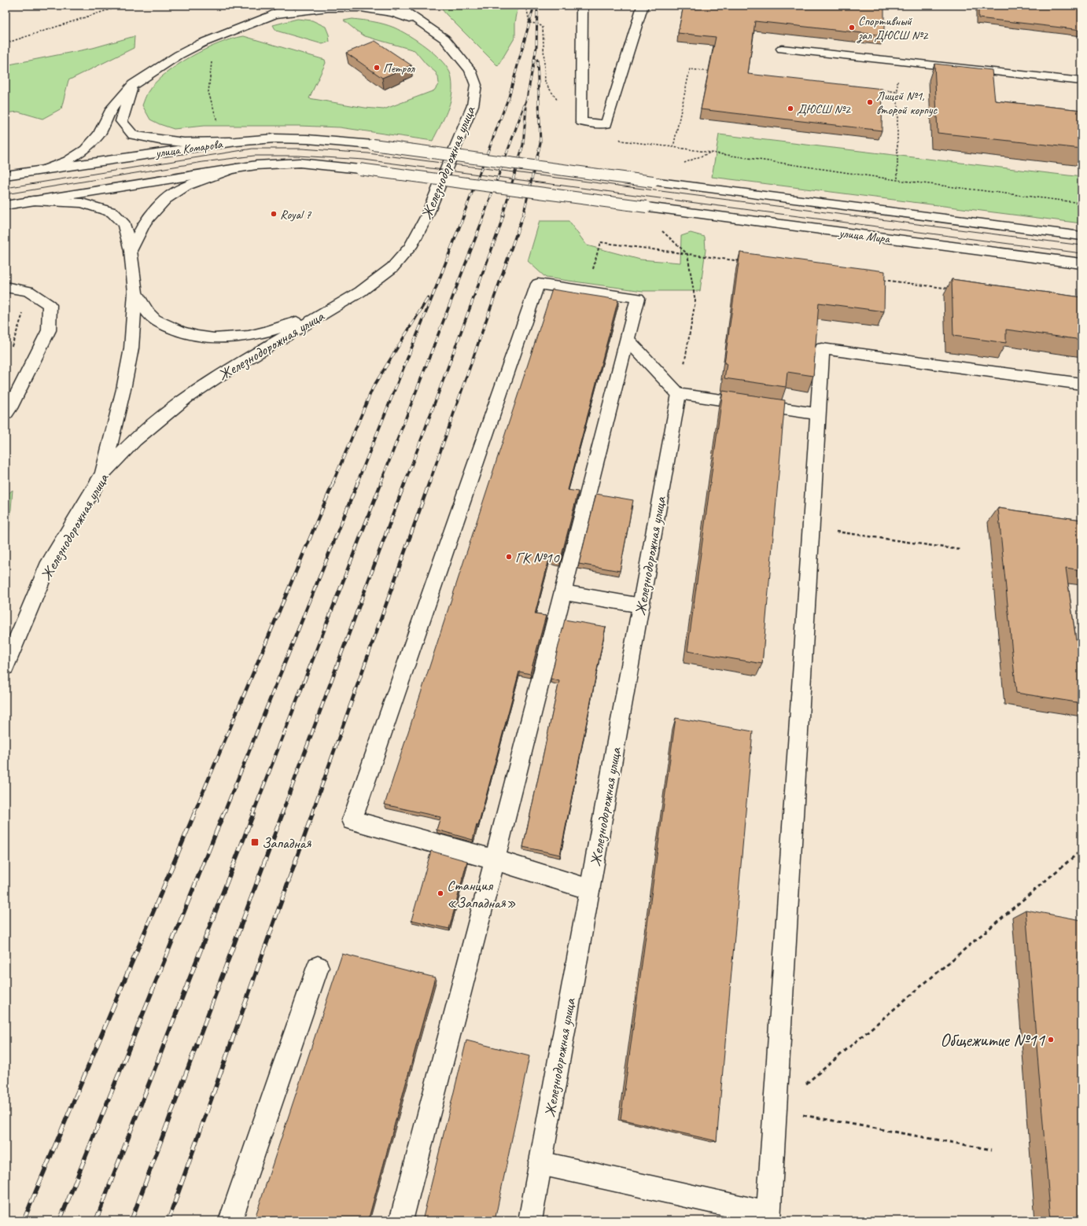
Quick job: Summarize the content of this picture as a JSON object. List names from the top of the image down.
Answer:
{
  "streets": {
    "main road": ["улица Комарова", "Железнодорожная улица", "улица Мира"]
  },
  "crossings": [
    ["улица Комарова", "улица Мира"]
  ],
  "places": {
    "other": [
      "Спортивный зал ДЮСШ №2",
      "Петрол",
      "Лицей №1, второй корпус",
      "ДЮСШ №2",
      "Royal 7",
      "ГК №10",
      "Станция «Западная»",
      "Общежитие №11"
    ],
    "transit": ["Западная"]
  }
}
